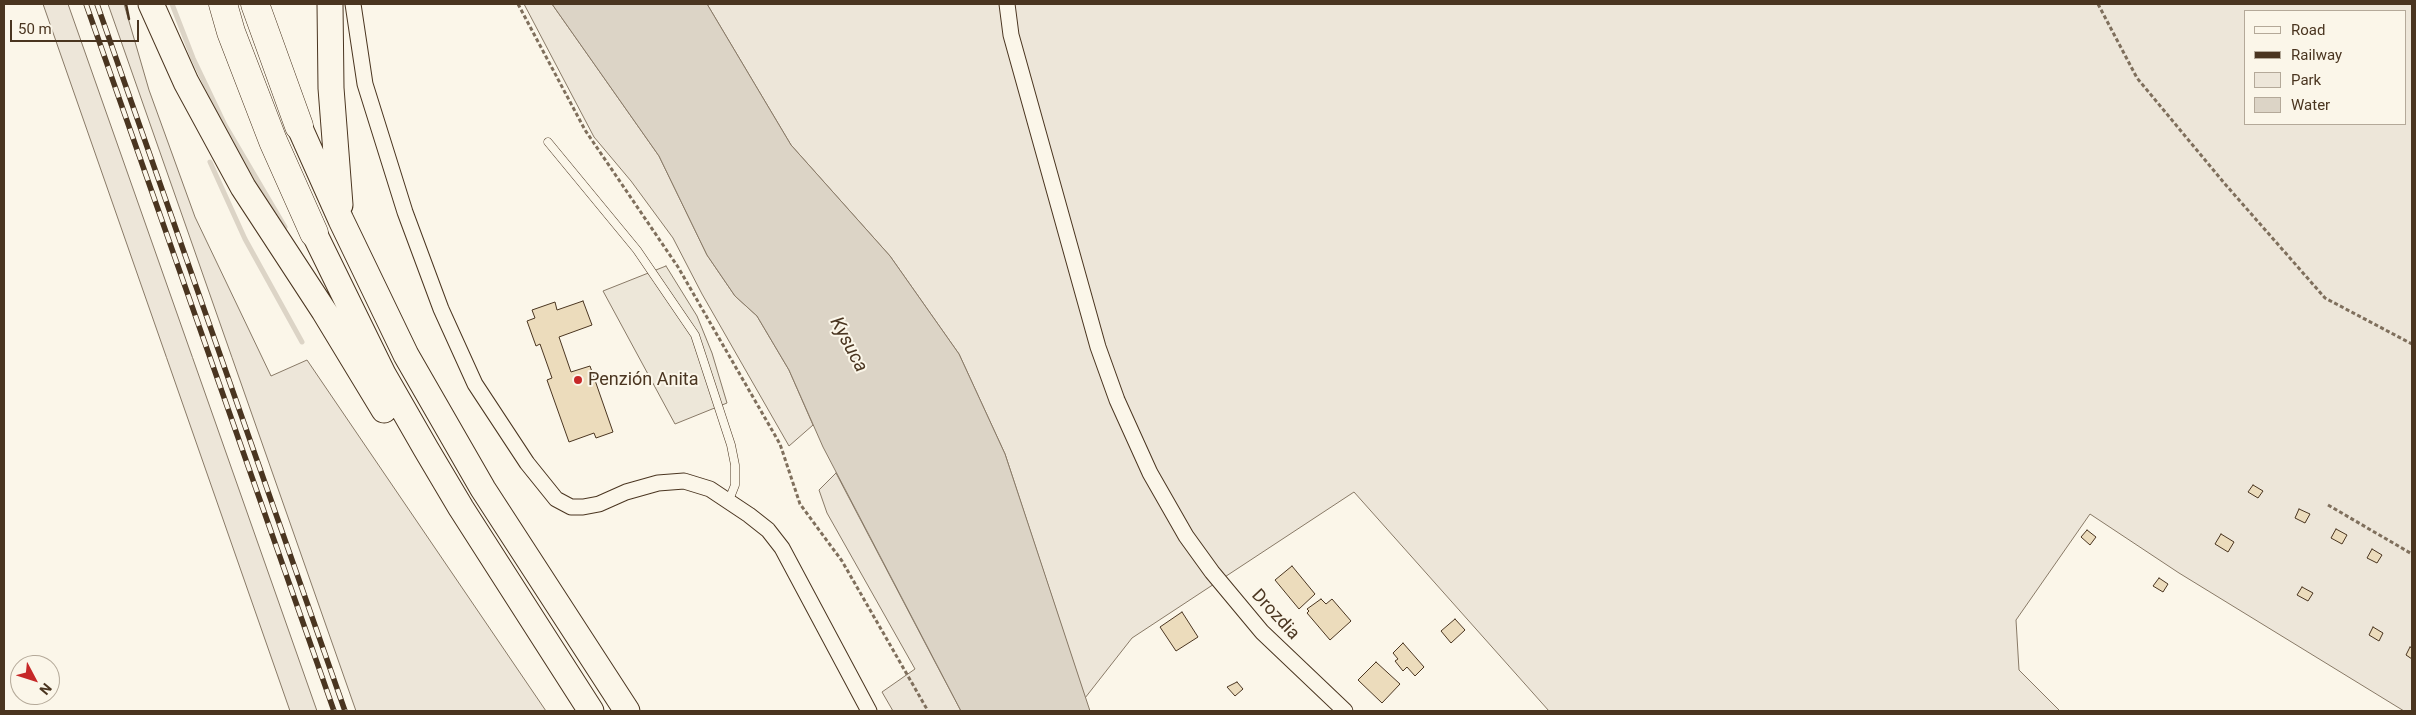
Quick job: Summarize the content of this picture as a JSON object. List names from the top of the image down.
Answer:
{
  "streets": {
    "street": ["Drozdia"]
  },
  "water": ["Kysuca"],
  "places": ["Penzión Anita"],
  "legend": [
    "Road",
    "Railway",
    "Park",
    "Water"
  ],
  "scale_bar": "50 m",
  "north": "bottom right"
}
